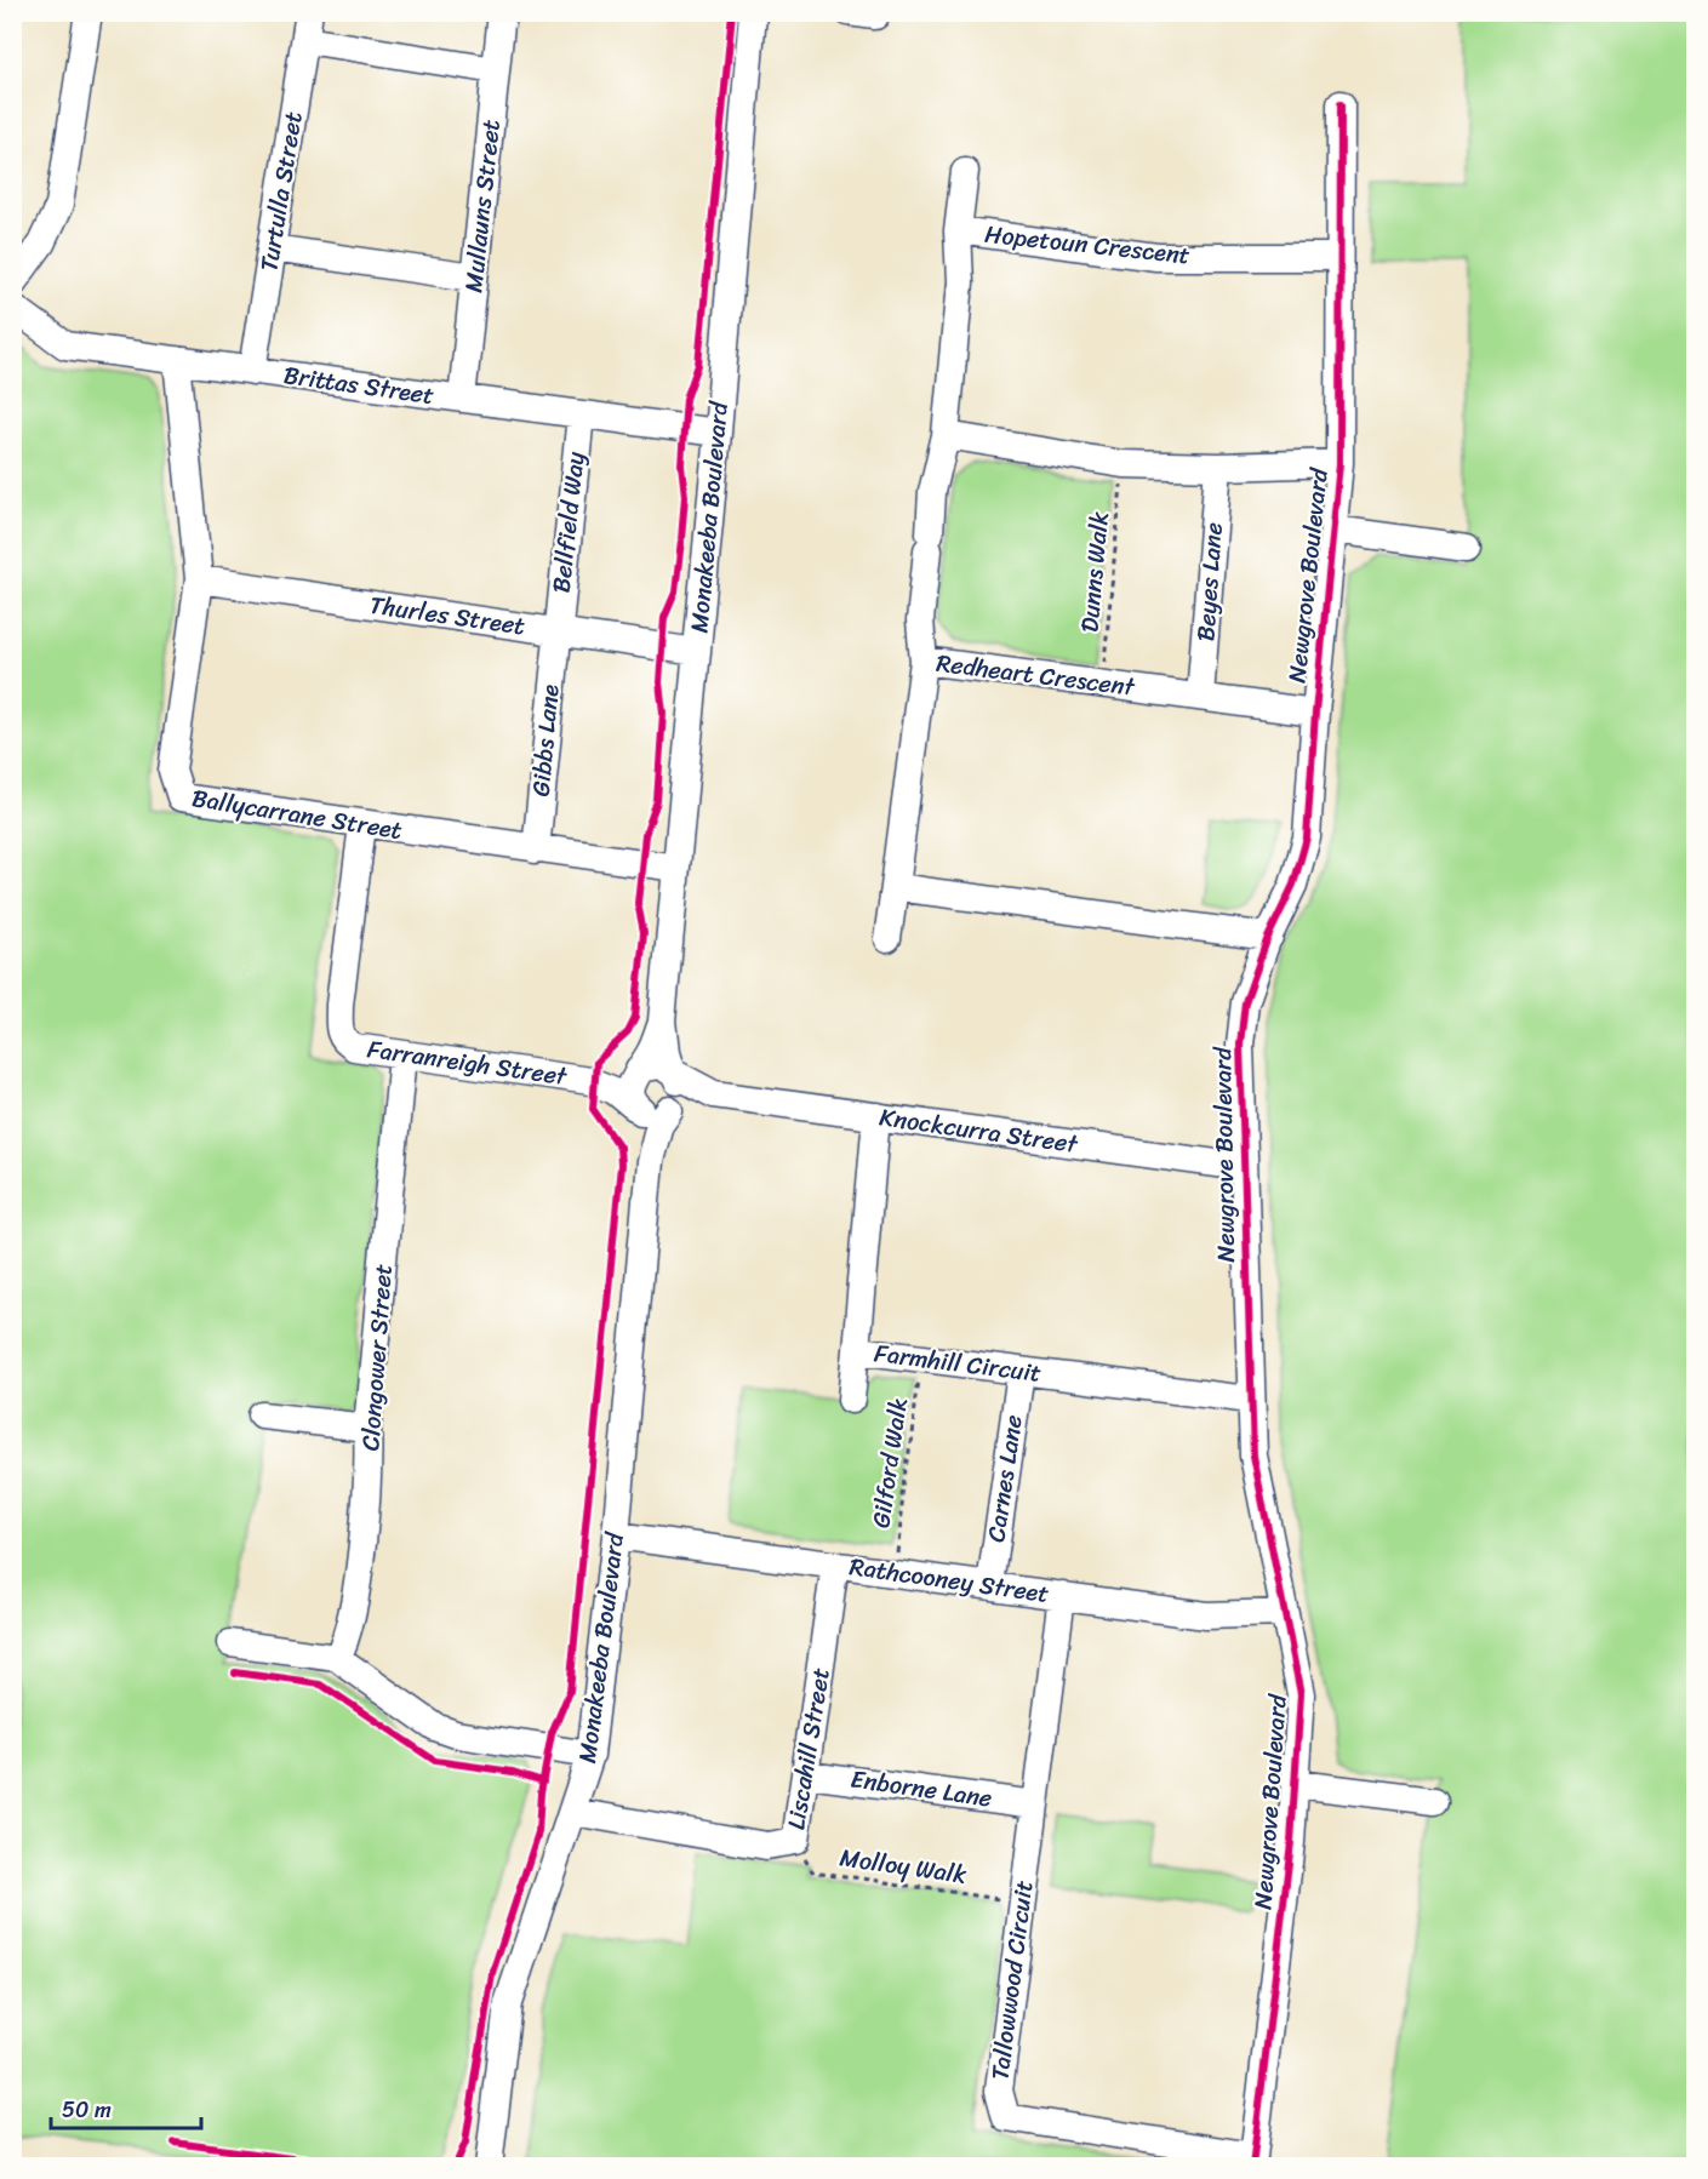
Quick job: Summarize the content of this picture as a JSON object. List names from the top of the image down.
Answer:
{
  "streets": {
    "street": [
      "Turtulla Street",
      "Mullauns Street",
      "Hopetoun Crescent",
      "Brittas Street",
      "Monakeeba Boulevard",
      "Bellfield Way",
      "Newgrove Boulevard",
      "Beyes Lane",
      "Thurles Street",
      "Redheart Crescent",
      "Gibbs Lane",
      "Ballycarrane Street",
      "Farranreigh Street",
      "Knockcurra Street",
      "Clongower Street",
      "Farmhill Circuit",
      "Carnes Lane",
      "Rathcooney Street",
      "Liscahill Street",
      "Enborne Lane",
      "Tallowwood Circuit"
    ],
    "path": ["Dunns Walk", "Gilford Walk", "Molloy Walk"]
  },
  "crossings": [
    ["Turtulla Street", "Brittas Street"],
    ["Mullauns Street", "Brittas Street"],
    ["Hopetoun Crescent", "Newgrove Boulevard"],
    ["Hopetoun Crescent", "Redheart Crescent"],
    ["Brittas Street", "Monakeeba Boulevard"],
    ["Brittas Street", "Bellfield Way"],
    ["Brittas Street", "Ballycarrane Street"],
    ["Monakeeba Boulevard", "Thurles Street"],
    ["Monakeeba Boulevard", "Ballycarrane Street"],
    ["Monakeeba Boulevard", "Farranreigh Street"],
    ["Monakeeba Boulevard", "Knockcurra Street"],
    ["Monakeeba Boulevard", "Rathcooney Street"],
    ["Monakeeba Boulevard", "Liscahill Street"],
    ["Bellfield Way", "Thurles Street"],
    ["Bellfield Way", "Gibbs Lane"],
    ["Dunns Walk", "Redheart Crescent"],
    ["Newgrove Boulevard", "Redheart Crescent"],
    ["Newgrove Boulevard", "Knockcurra Street"],
    ["Newgrove Boulevard", "Farmhill Circuit"],
    ["Newgrove Boulevard", "Rathcooney Street"],
    ["Newgrove Boulevard", "Tallowwood Circuit"],
    ["Beyes Lane", "Redheart Crescent"],
    ["Thurles Street", "Gibbs Lane"],
    ["Thurles Street", "Ballycarrane Street"],
    ["Gibbs Lane", "Ballycarrane Street"],
    ["Ballycarrane Street", "Farranreigh Street"],
    ["Farranreigh Street", "Knockcurra Street"],
    ["Farranreigh Street", "Clongower Street"],
    ["Knockcurra Street", "Farmhill Circuit"],
    ["Farmhill Circuit", "Gilford Walk"],
    ["Farmhill Circuit", "Carnes Lane"],
    ["Gilford Walk", "Rathcooney Street"],
    ["Carnes Lane", "Rathcooney Street"],
    ["Rathcooney Street", "Liscahill Street"],
    ["Rathcooney Street", "Tallowwood Circuit"],
    ["Liscahill Street", "Enborne Lane"],
    ["Liscahill Street", "Molloy Walk"],
    ["Enborne Lane", "Tallowwood Circuit"],
    ["Molloy Walk", "Tallowwood Circuit"]
  ],
  "scale_bar": "50 m"
}
